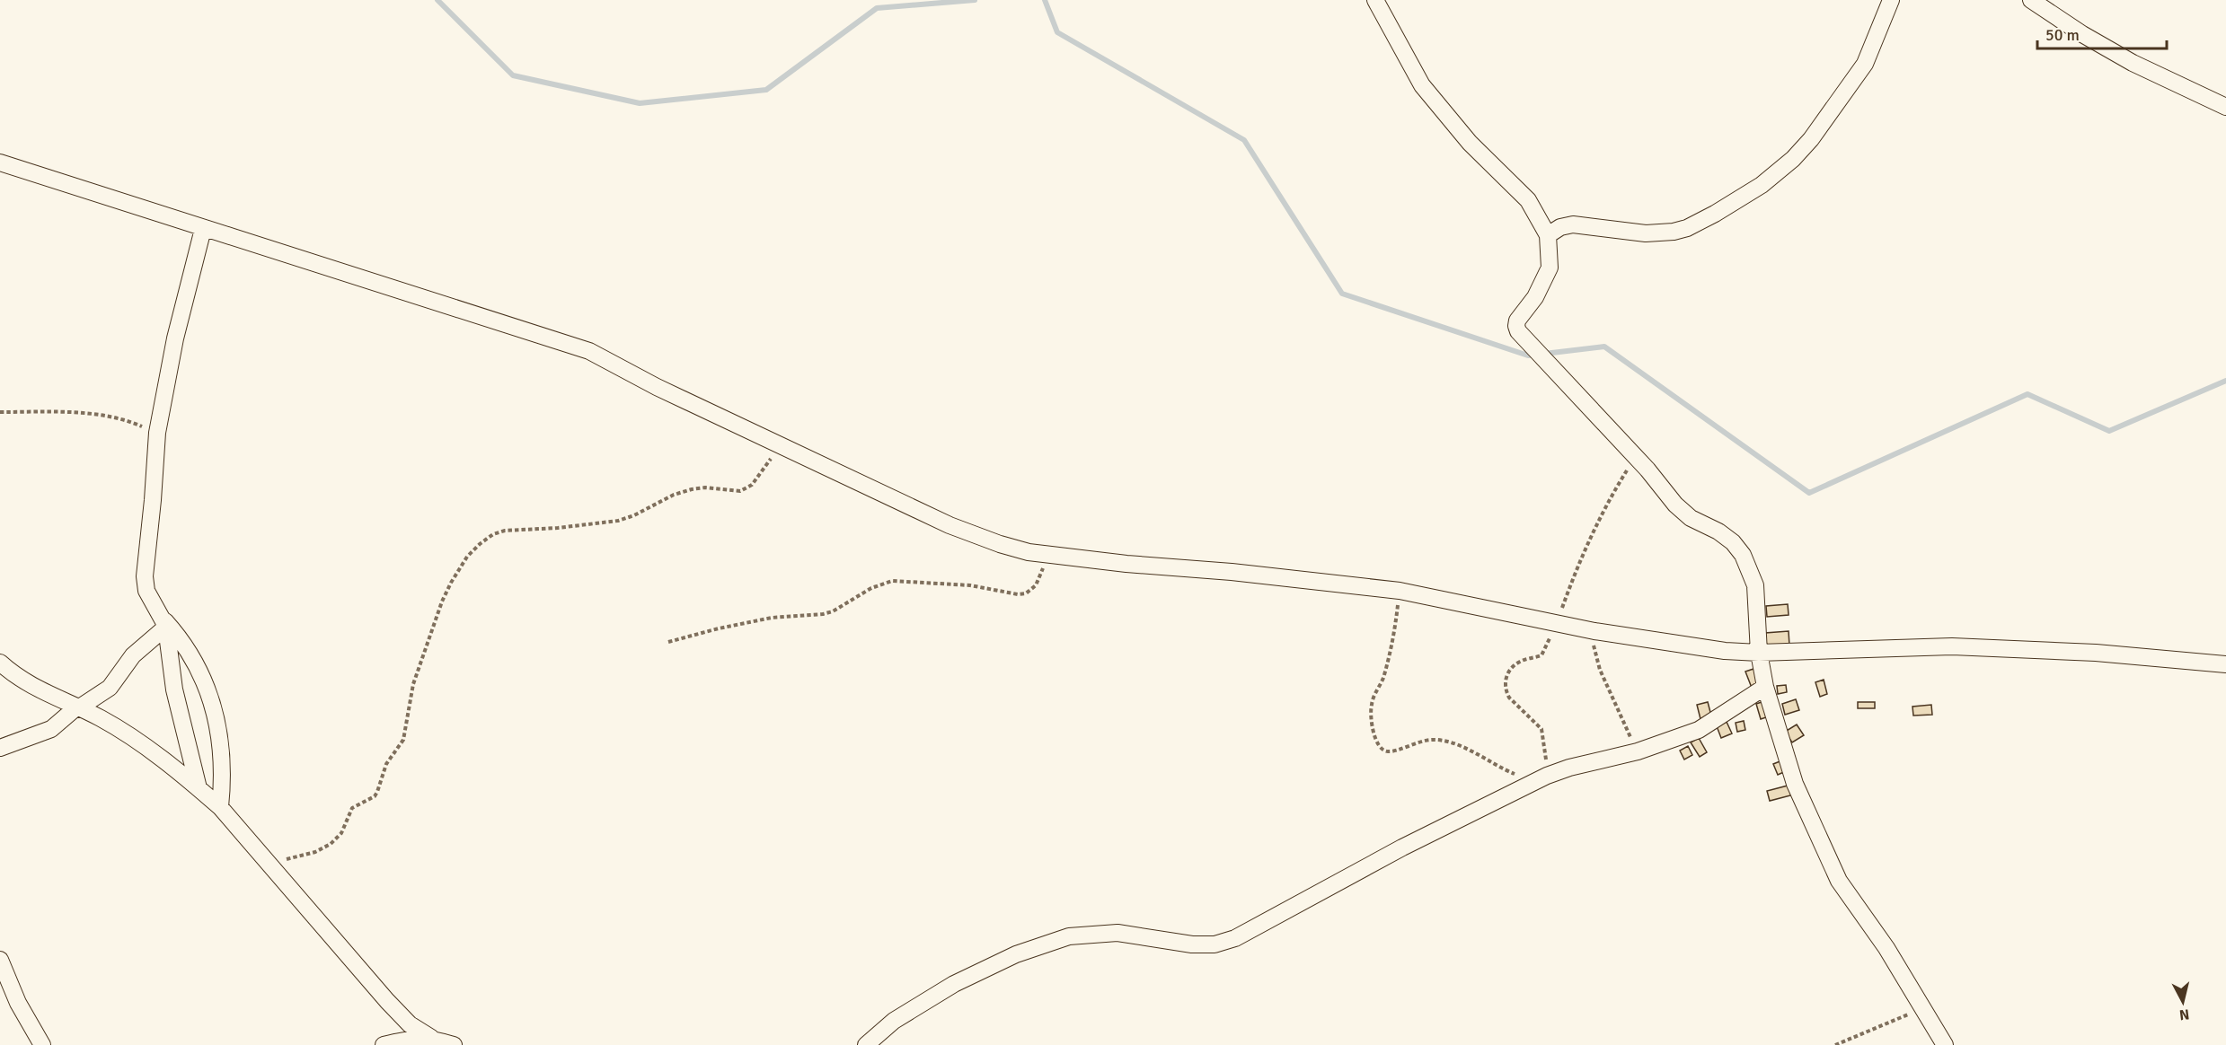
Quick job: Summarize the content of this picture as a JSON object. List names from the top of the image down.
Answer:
{
  "scale_bar": "50 m",
  "north": "bottom"
}
